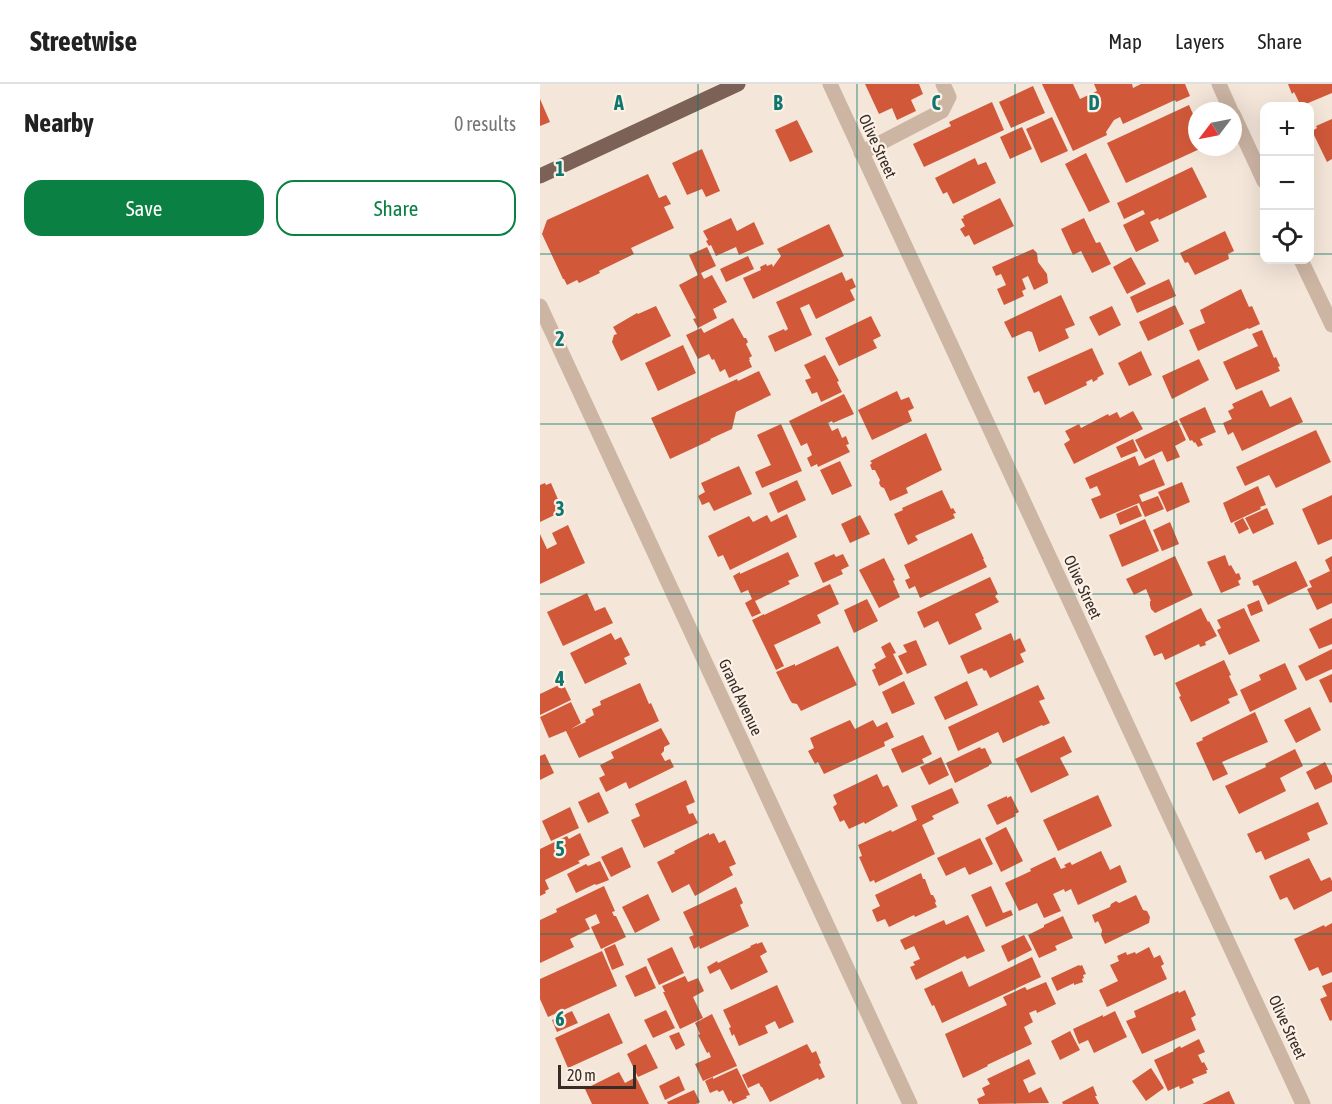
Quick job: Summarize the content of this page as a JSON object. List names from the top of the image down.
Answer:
{
  "streets": {
    "street": ["Olive Street", "Grand Avenue"]
  },
  "scale_bar": "20 m",
  "north": "bottom left",
  "page": {
    "header": "Streetwise",
    "nav": ["Map", "Layers", "Share"],
    "heading": ["Nearby", "0 results"],
    "map_buttons": ["+", "−"],
    "buttons": ["Save", "Share"],
    "scale": "20 m"
  },
  "grid": {
    "columns": [
      "A",
      "B",
      "C",
      "D"
    ],
    "rows": [
      "1",
      "2",
      "3",
      "4",
      "5",
      "6"
    ]
  }
}
